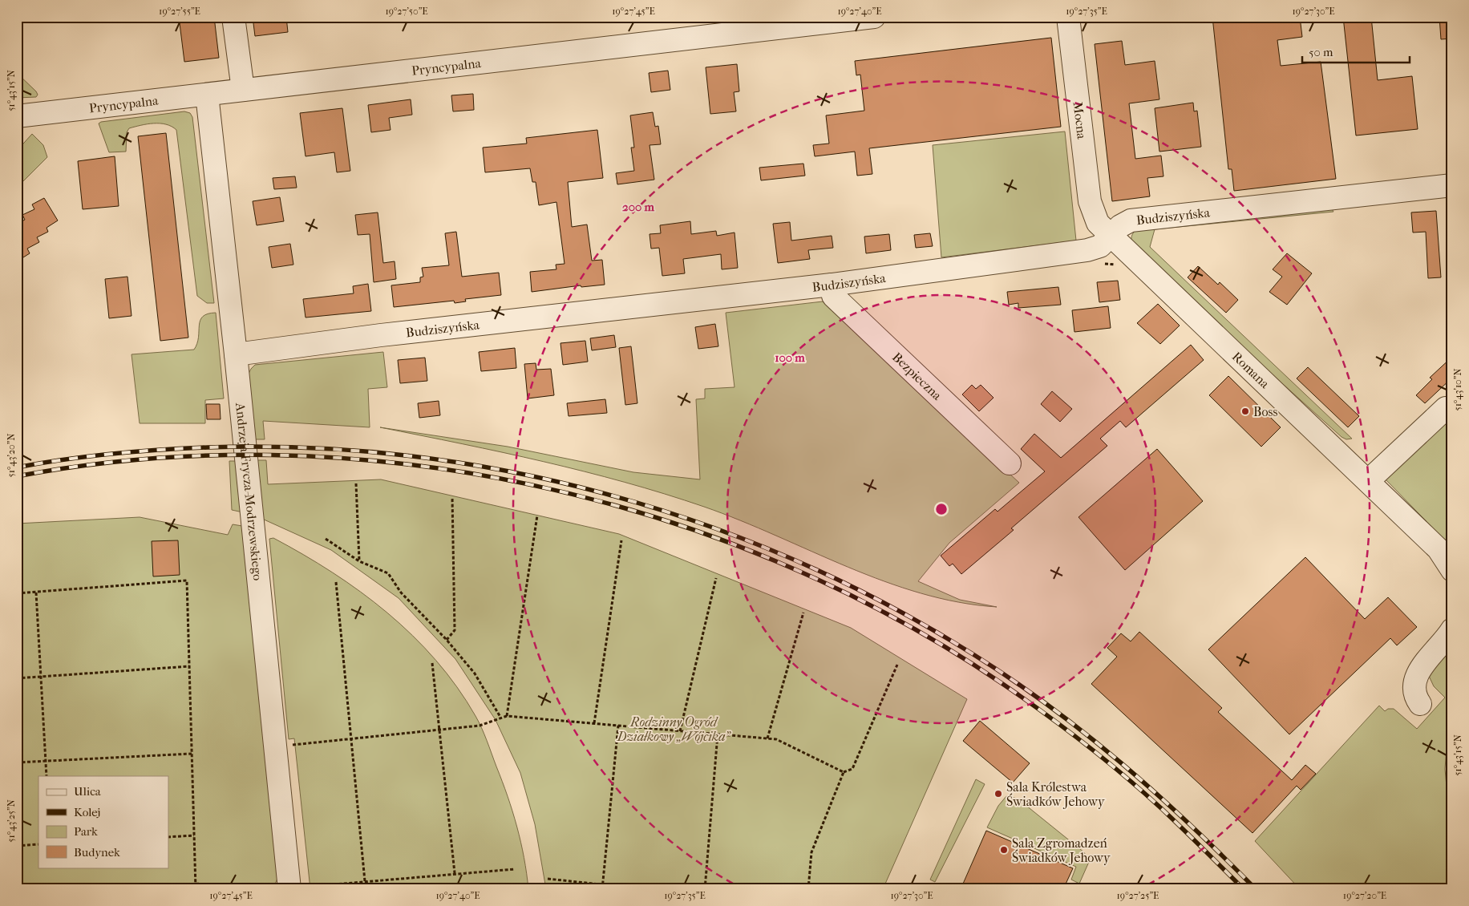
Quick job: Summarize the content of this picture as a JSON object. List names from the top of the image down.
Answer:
{
  "streets": {
    "street": [
      "Pryncypalna",
      "Mocna",
      "Budziszyńska",
      "Romana",
      "Bezpieczna",
      "Andrzeja Frycza-Modrzewskiego"
    ]
  },
  "crossings": [
    ["Pryncypalna", "Andrzeja Frycza-Modrzewskiego"],
    ["Mocna", "Budziszyńska"],
    ["Mocna", "Romana"],
    ["Budziszyńska", "Romana"],
    ["Budziszyńska", "Bezpieczna"],
    ["Budziszyńska", "Andrzeja Frycza-Modrzewskiego"]
  ],
  "parks": ["Rodzinny Ogród Działkowy „Wójcika”"],
  "places": ["Boss", "Sala Królestwa Świadków Jehowy", "Sala Zgromadzeń Świadków Jehowy"],
  "legend": [
    "Ulica",
    "Kolej",
    "Park",
    "Budynek"
  ],
  "scale_bar": "50 m",
  "coordinates": [
    "19°27'55\"E",
    "19°27'50\"E",
    "19°27'45\"E",
    "19°27'40\"E",
    "19°27'35\"E",
    "19°27'30\"E",
    "51°43'15\"N",
    "51°43'10\"N",
    "51°43'20\"N",
    "51°43'25\"N",
    "19°27'25\"E",
    "19°27'20\"E"
  ],
  "rings": ["200 m", "100 m"]
}
